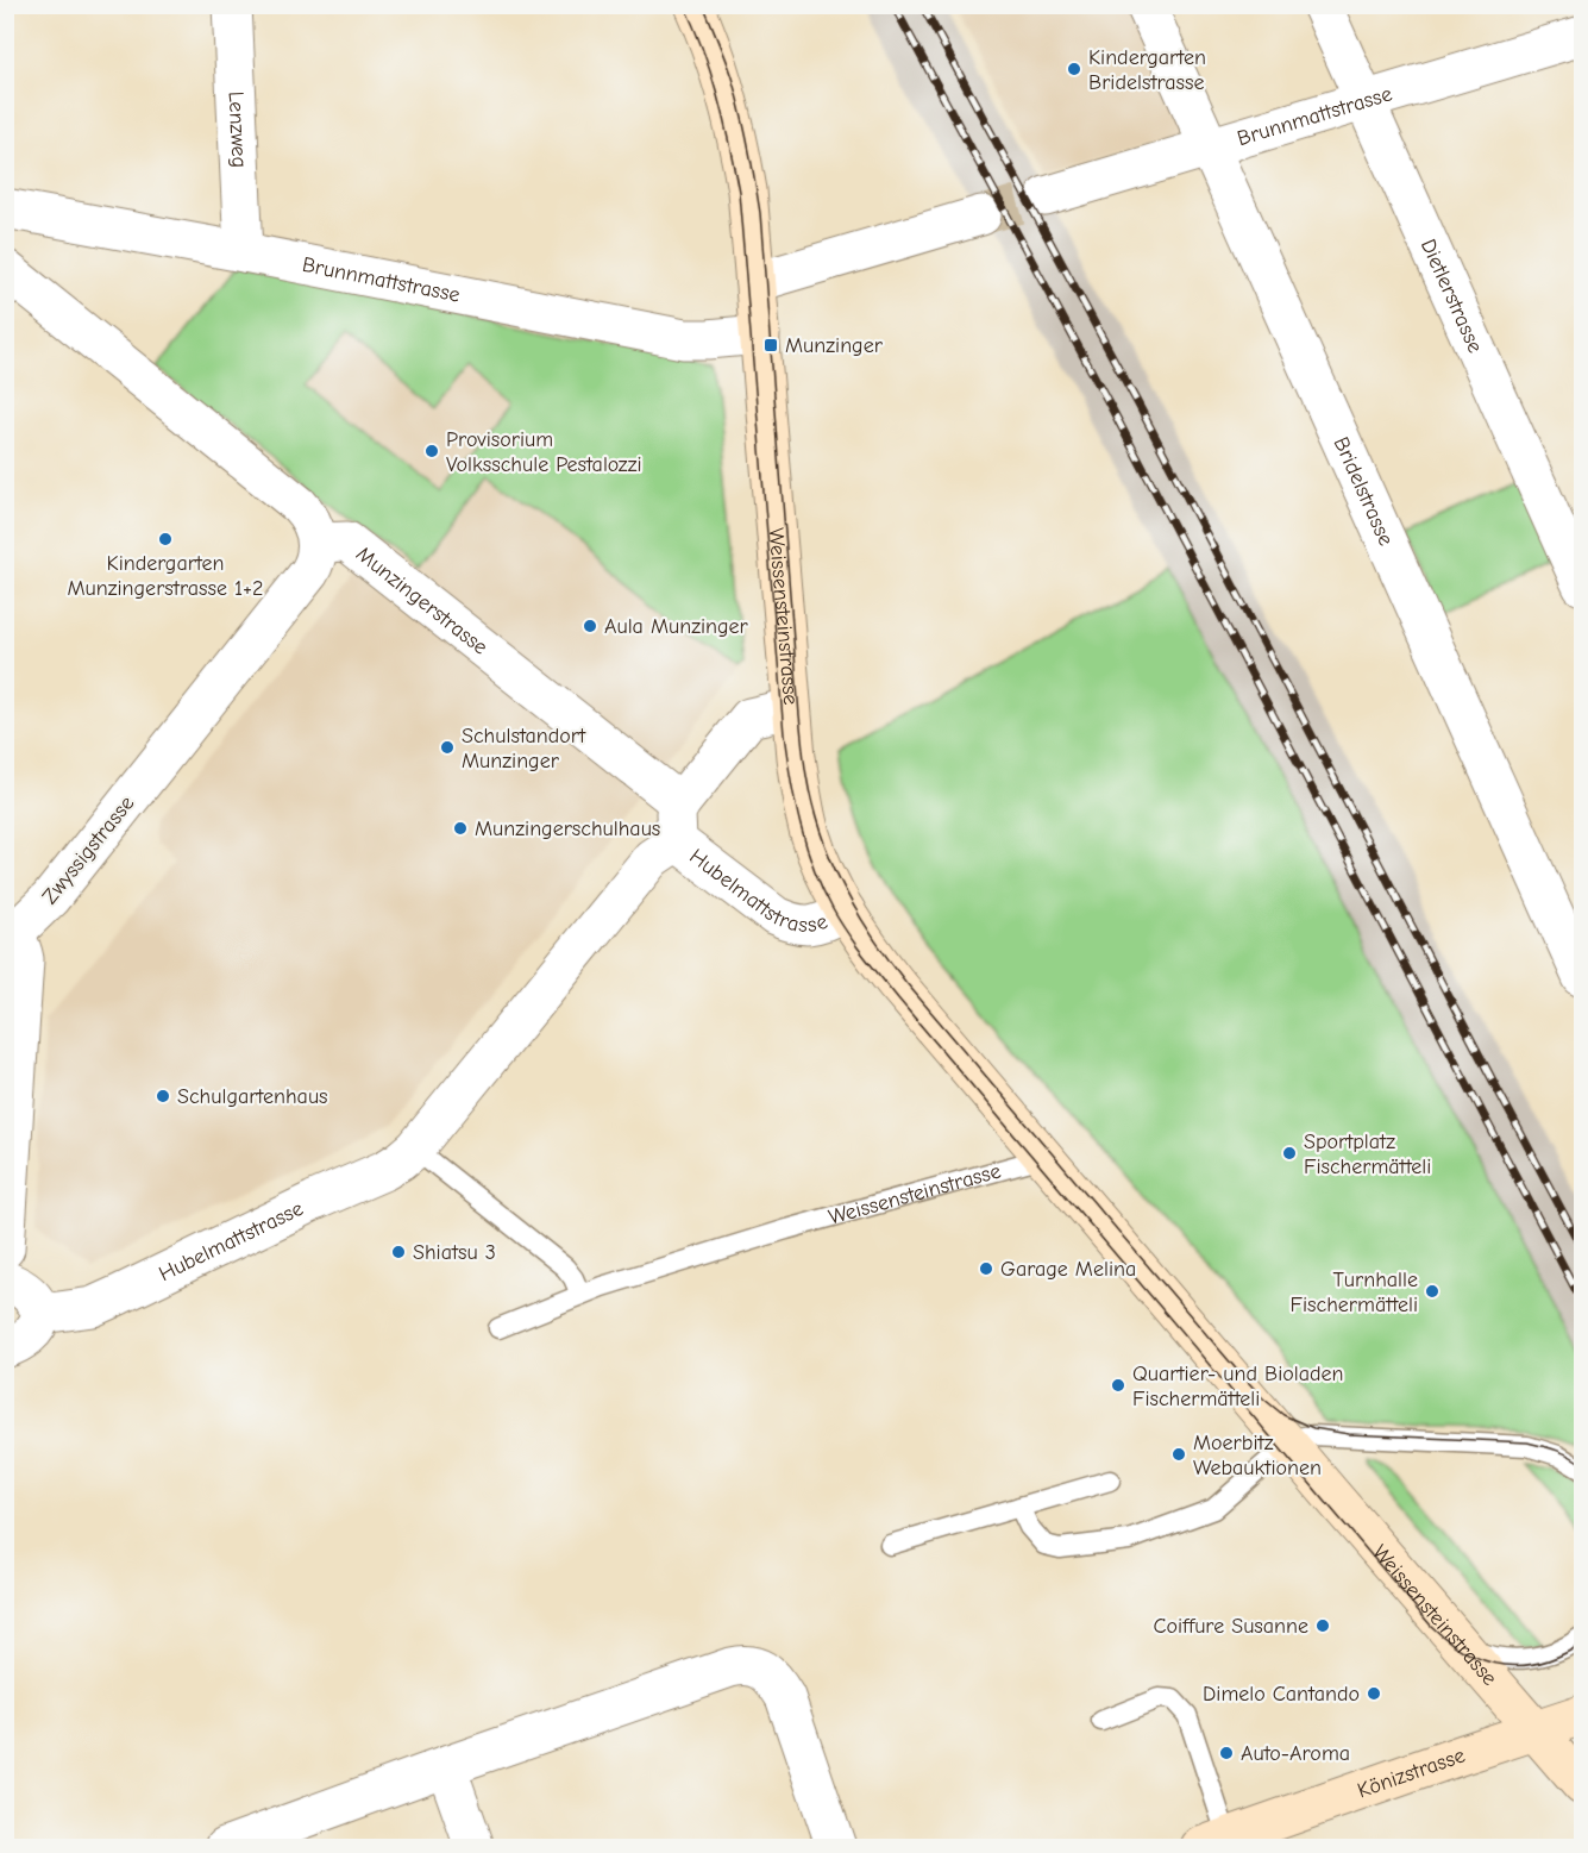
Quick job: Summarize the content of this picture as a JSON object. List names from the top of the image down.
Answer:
{
  "streets": {
    "main road": ["Weissensteinstrasse", "Könizstrasse"],
    "street": [
      "Brunnmattstrasse",
      "Lenzweg",
      "Dietlerstrasse",
      "Bridelstrasse",
      "Munzingerstrasse",
      "Zwyssigstrasse",
      "Hubelmattstrasse"
    ]
  },
  "crossings": [
    ["Brunnmattstrasse", "Lenzweg"],
    ["Brunnmattstrasse", "Dietlerstrasse"],
    ["Brunnmattstrasse", "Bridelstrasse"],
    ["Brunnmattstrasse", "Weissensteinstrasse"],
    ["Munzingerstrasse", "Zwyssigstrasse"],
    ["Munzingerstrasse", "Hubelmattstrasse"],
    ["Weissensteinstrasse", "Hubelmattstrasse"],
    ["Weissensteinstrasse", "Könizstrasse"]
  ],
  "places": {
    "other": [
      "Kindergarten Bridelstrasse",
      "Provisorium Volksschule Pestalozzi",
      "Kindergarten Munzingerstrasse 1+2",
      "Aula Munzinger",
      "Schulstandort Munzinger",
      "Munzingerschulhaus",
      "Schulgartenhaus",
      "Sportplatz Fischermätteli",
      "Shiatsu 3",
      "Garage Melina",
      "Turnhalle Fischermätteli",
      "Quartier- und Bioladen Fischermätteli",
      "Moerbitz Webauktionen",
      "Coiffure Susanne",
      "Dimelo Cantando",
      "Auto-Aroma"
    ],
    "transit": ["Munzinger"]
  }
}
